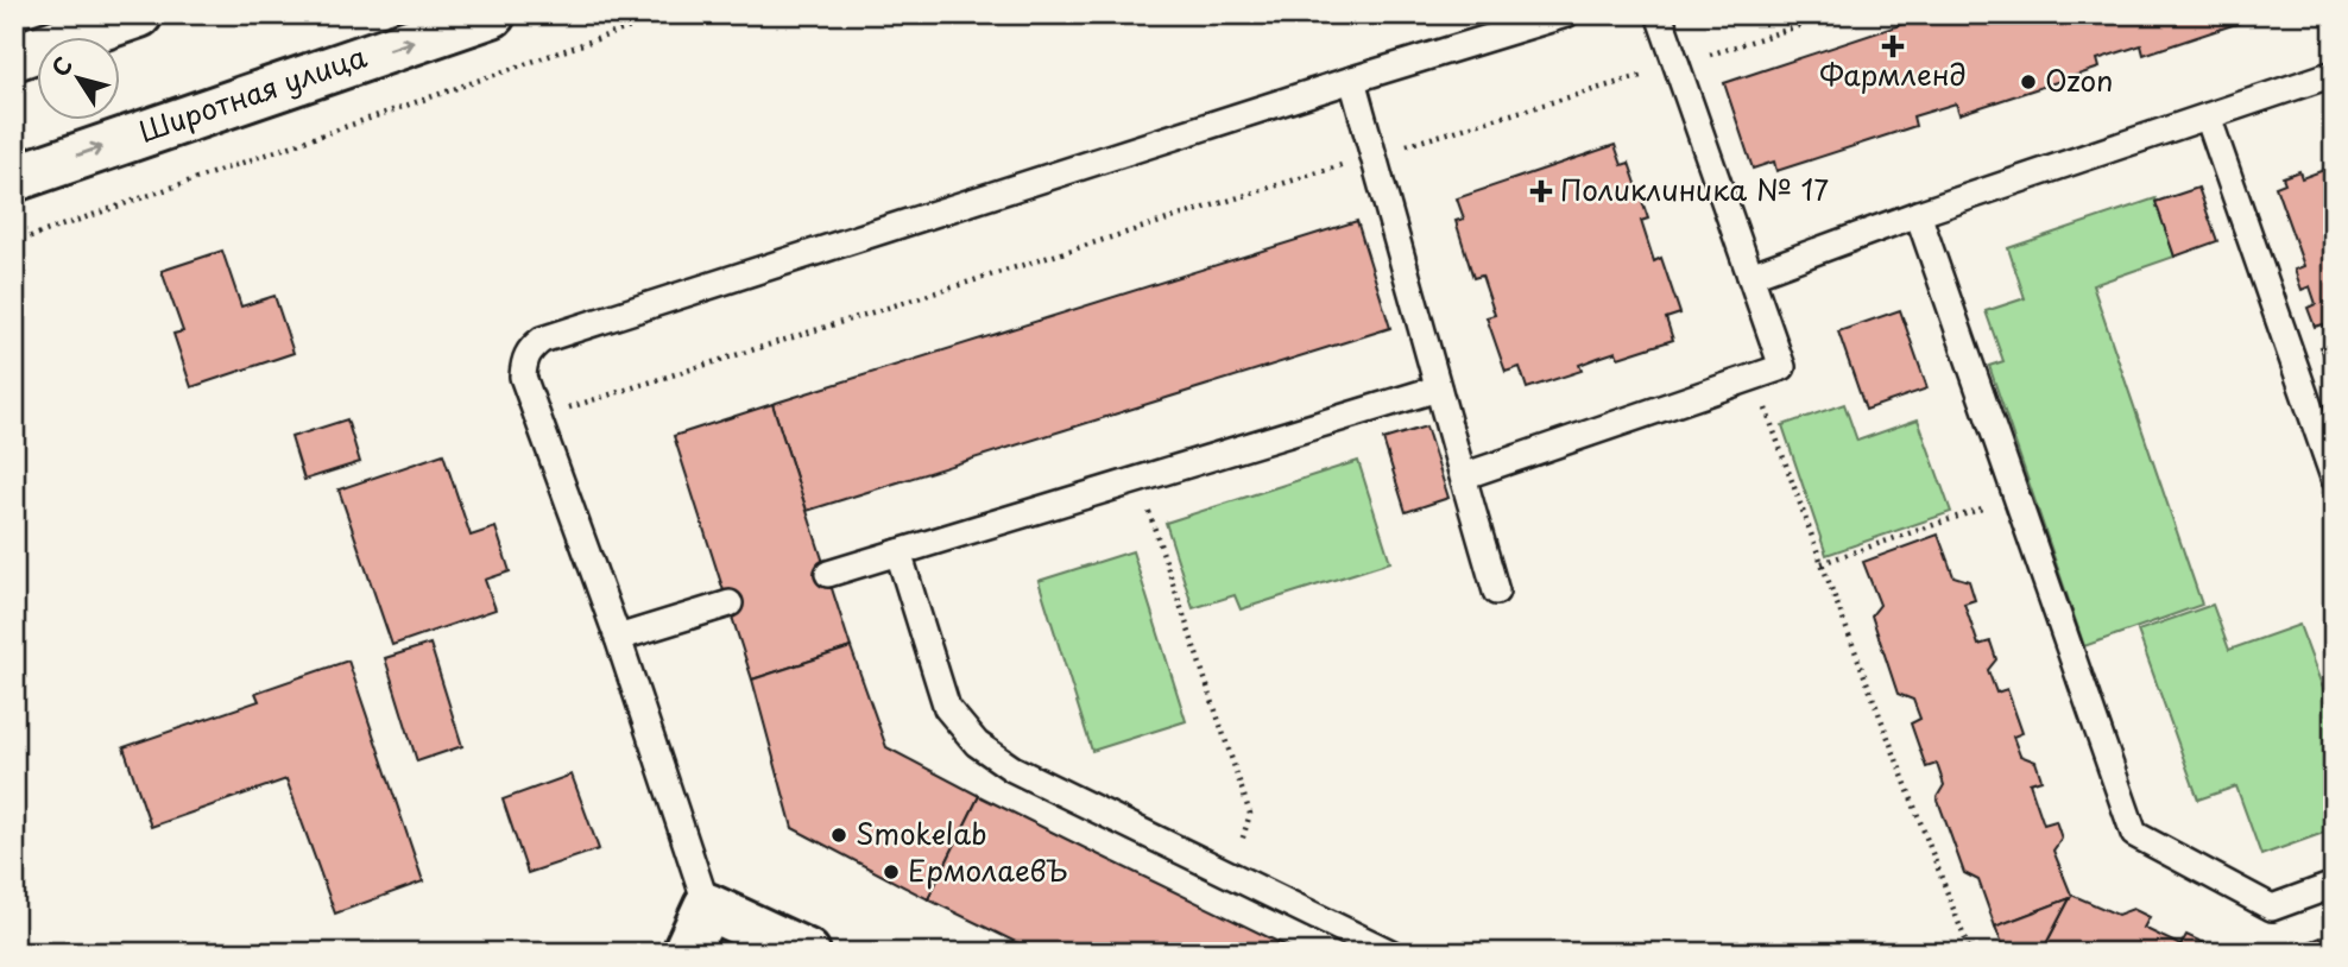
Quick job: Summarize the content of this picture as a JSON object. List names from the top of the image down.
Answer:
{
  "streets": {
    "main road": ["Широтная улица"]
  },
  "one_way": ["Широтная улица"],
  "places": {
    "health": ["Фармленд", "Поликлиника № 17"],
    "other": ["Ozon", "Smokelab", "ЕрмолаевЪ"]
  },
  "north": "top left"
}
